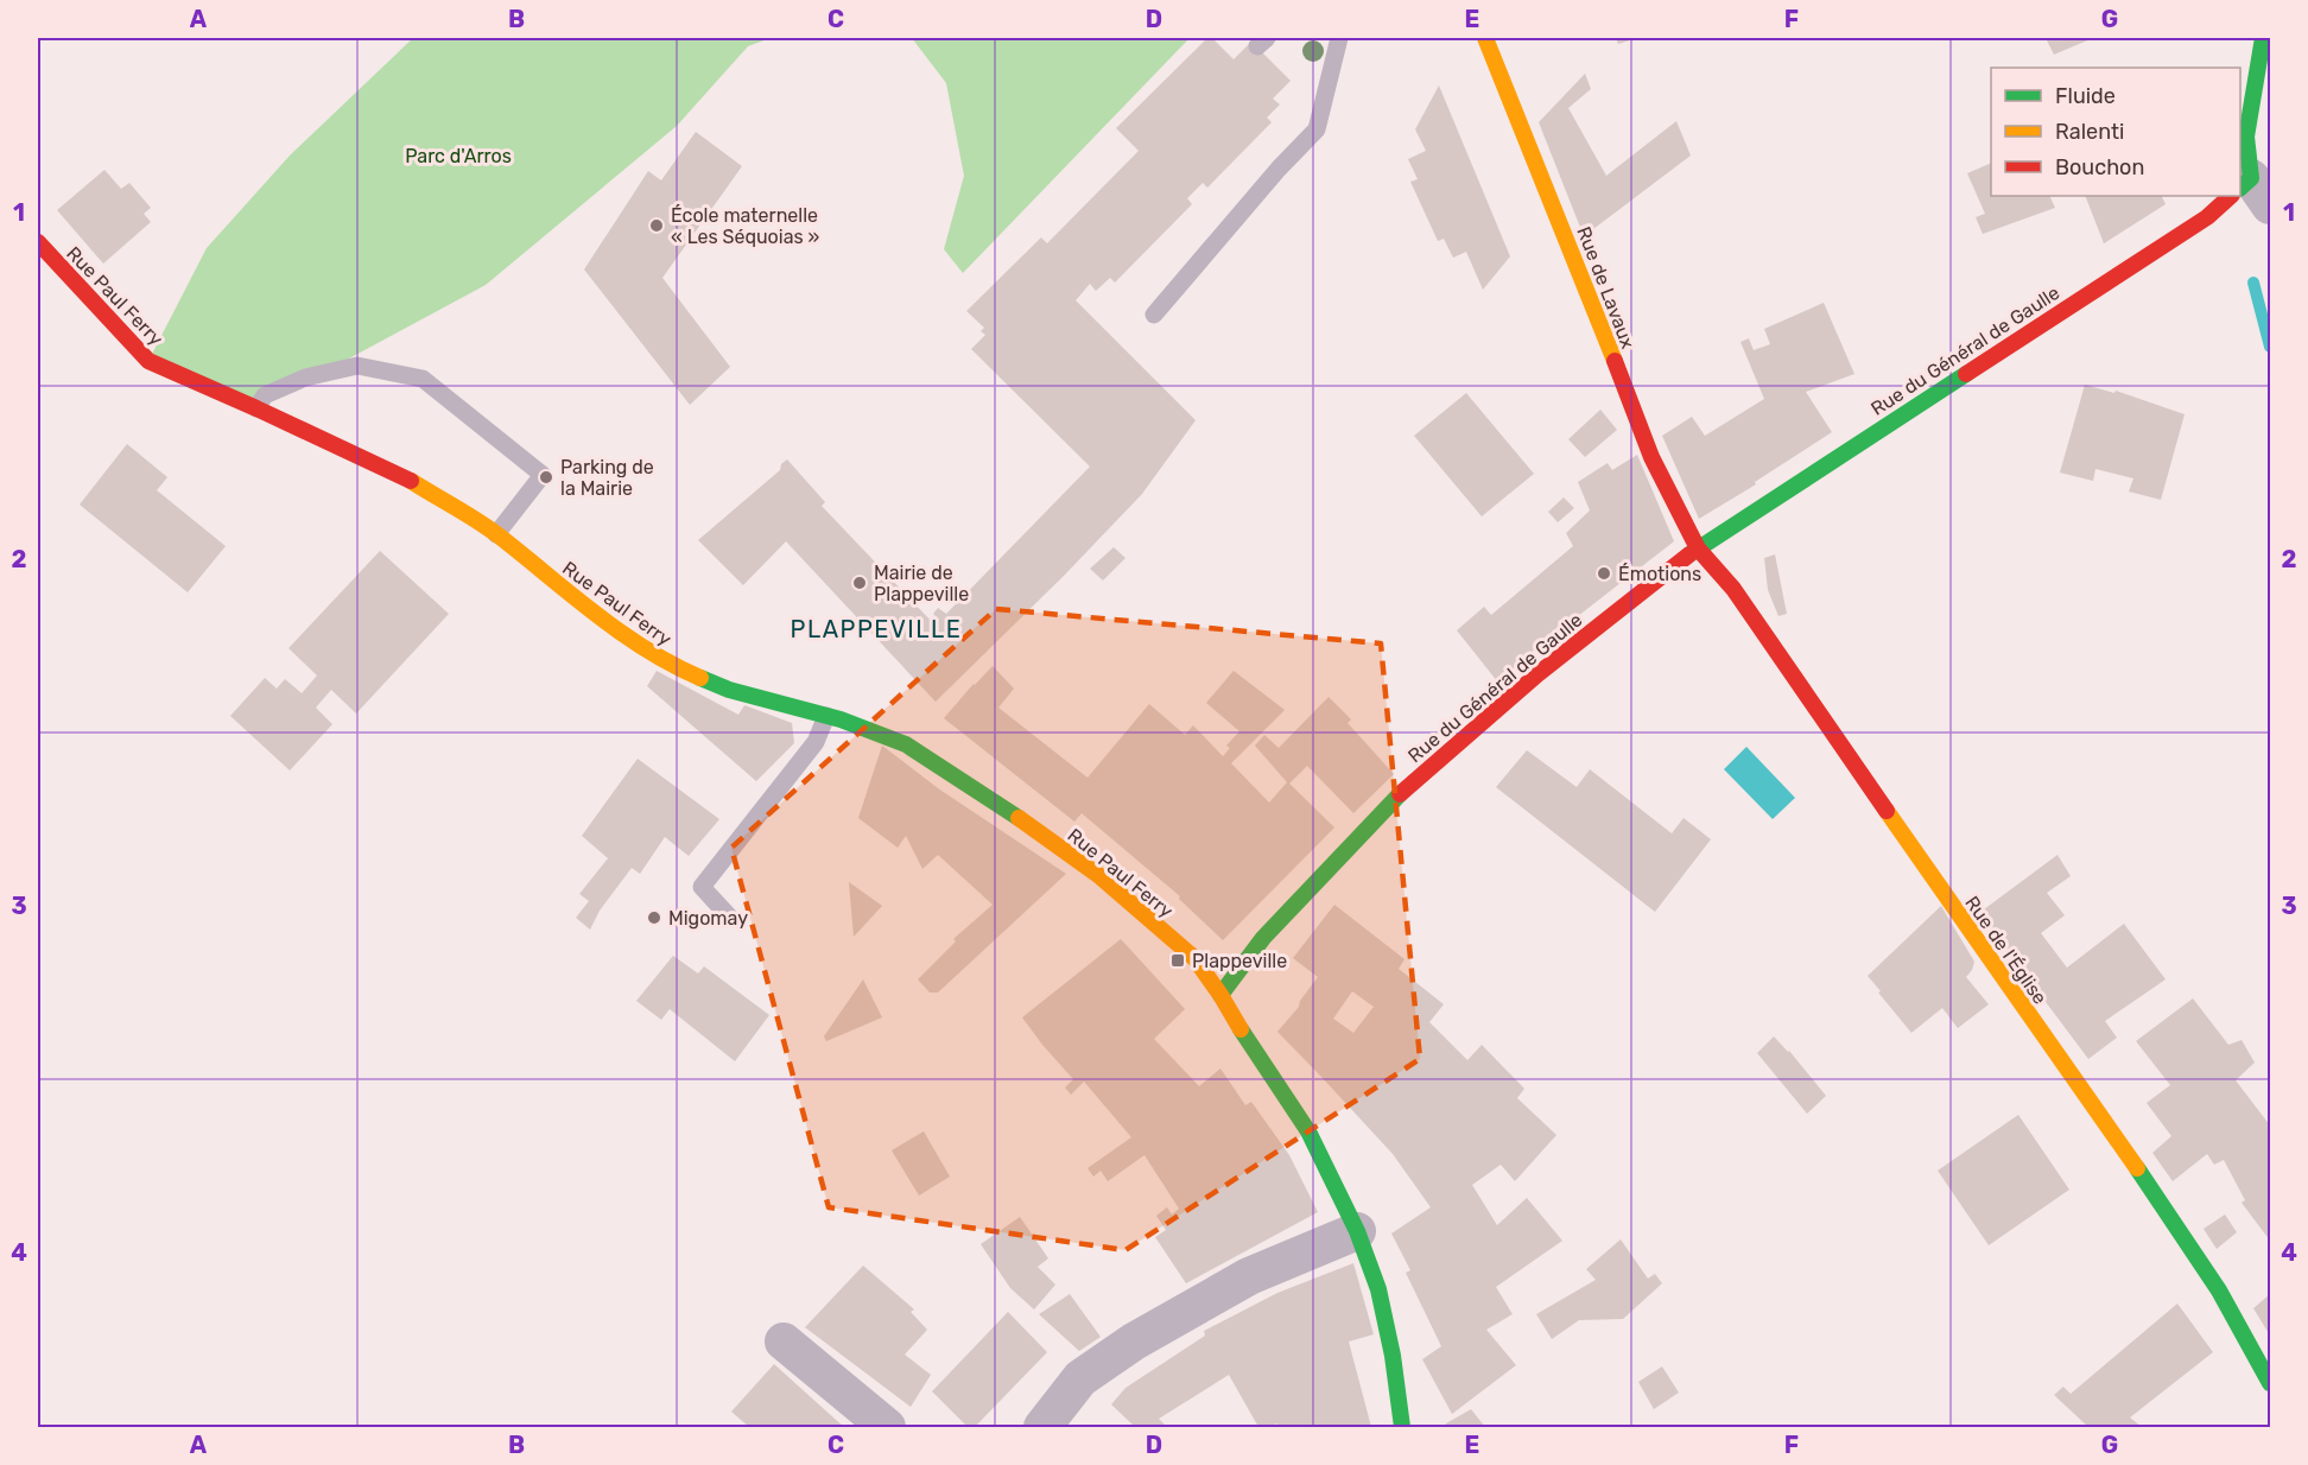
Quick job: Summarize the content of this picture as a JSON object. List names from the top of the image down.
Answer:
{
  "streets": {
    "street": [
      "Rue de Lavaux",
      "Rue Paul Ferry",
      "Rue du Général de Gaulle",
      "Rue de l'Église"
    ]
  },
  "crossings": [
    ["Rue de Lavaux", "Rue du Général de Gaulle"],
    ["Rue de Lavaux", "Rue de l'Église"],
    ["Rue Paul Ferry", "Rue du Général de Gaulle"],
    ["Rue du Général de Gaulle", "Rue de l'Église"]
  ],
  "districts": ["PLAPPEVILLE"],
  "parks": ["Parc d'Arros"],
  "places": {
    "other": [
      "École maternelle « Les Séquoias »",
      "Parking de la Mairie",
      "Émotions",
      "Mairie de Plappeville",
      "Migomay"
    ],
    "transit": ["Plappeville"]
  },
  "legend": ["Fluide", "Ralenti", "Bouchon"],
  "grid": {
    "columns": [
      "A",
      "B",
      "C",
      "D",
      "E",
      "F",
      "G"
    ],
    "rows": [
      "1",
      "2",
      "3",
      "4"
    ]
  }
}
